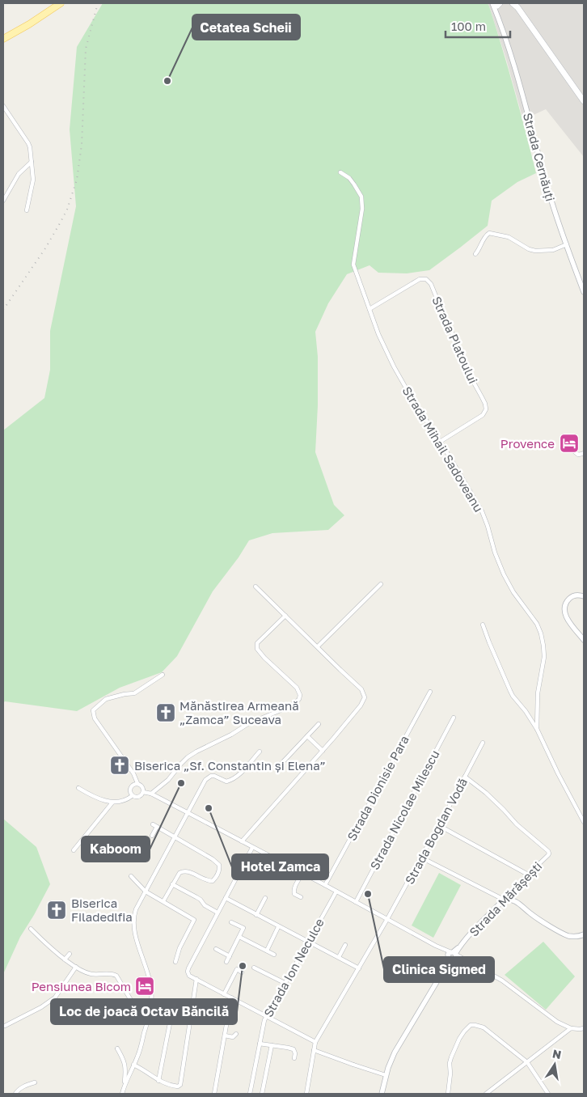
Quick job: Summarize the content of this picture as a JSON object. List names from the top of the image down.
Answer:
{
  "streets": {
    "street": [
      "Strada Cernăuți",
      "Strada Platoului",
      "Strada Mihail Sadoveanu",
      "Strada Dionisie Para",
      "Strada Nicolae Milescu",
      "Strada Bogdan Vodă",
      "Strada Mărășești",
      "Strada Ion Neculce"
    ]
  },
  "crossings": [
    ["Strada Platoului", "Strada Mihail Sadoveanu"],
    ["Strada Bogdan Vodă", "Strada Mărășești"]
  ],
  "places": {
    "other": [
      "Cetatea Scheii",
      "Kaboom",
      "Hotel Zamca",
      "Clinica Sigmed",
      "Loc de joacă Octav Băncilă"
    ],
    "hotel": ["Provence", "Pensiunea Bicom"],
    "church": ["Mănăstirea Armeană „Zamca” Suceava", "Biserica „Sf. Constantin și Elena”", "Biserica Filadedlfia"]
  },
  "scale_bar": "100 m",
  "north": "top"
}
